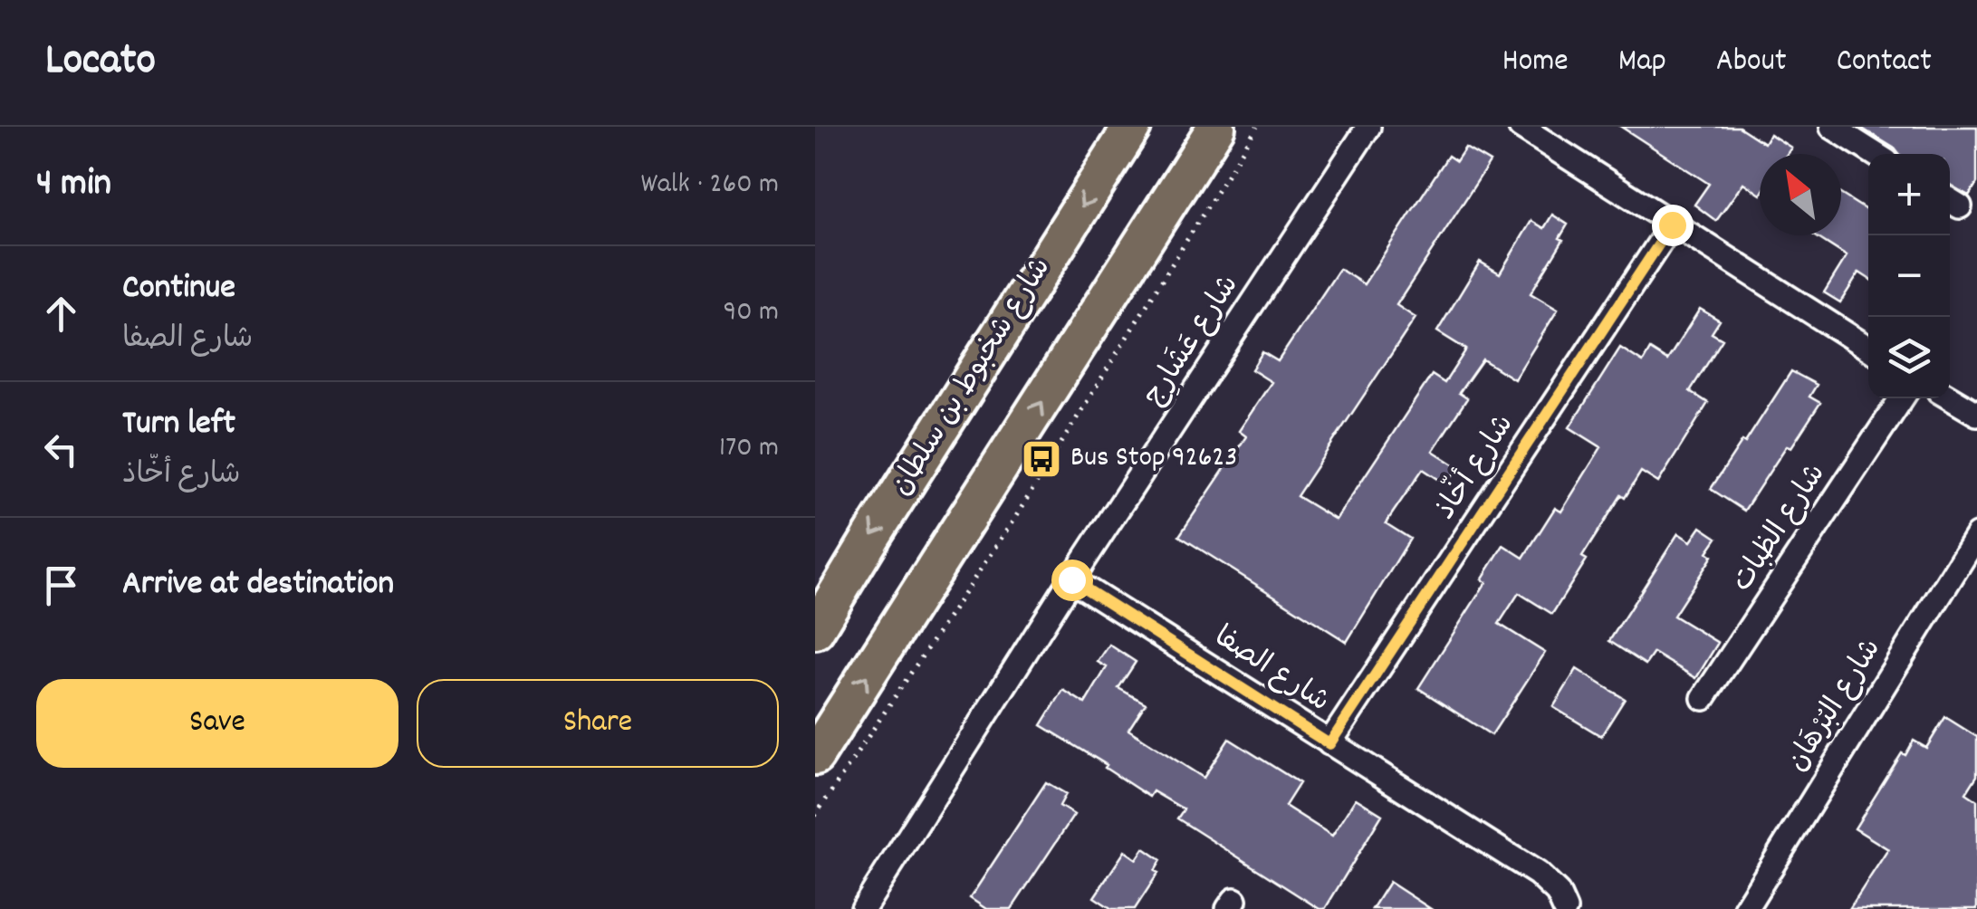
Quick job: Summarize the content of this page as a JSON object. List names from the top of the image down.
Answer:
{
  "streets": {
    "main road": ["شارع شخبوط بن سلطان"],
    "street": [
      "شارع عَشَارِج",
      "شارع أخّاذ",
      "شارع الظبات",
      "شارع الصفا",
      "شارع البُرْهَان"
    ]
  },
  "crossings": [
    ["شارع عَشَارِج", "شارع الصفا"],
    ["شارع أخّاذ", "شارع الصفا"]
  ],
  "places": {
    "bus stop": ["Bus Stop 92623"]
  },
  "north": "top left",
  "page": {
    "header": "Locato",
    "nav": [
      "Home",
      "Map",
      "About",
      "Contact"
    ],
    "heading": ["4 min", "Walk · 260 m"],
    "map_buttons": ["+", "−"],
    "list": [
      ["Continue", "شارع الصفا", "90 m"],
      ["Turn left", "شارع أخّاذ", "170 m"],
      "Arrive at destination"
    ],
    "buttons": ["Save", "Share"]
  }
}
